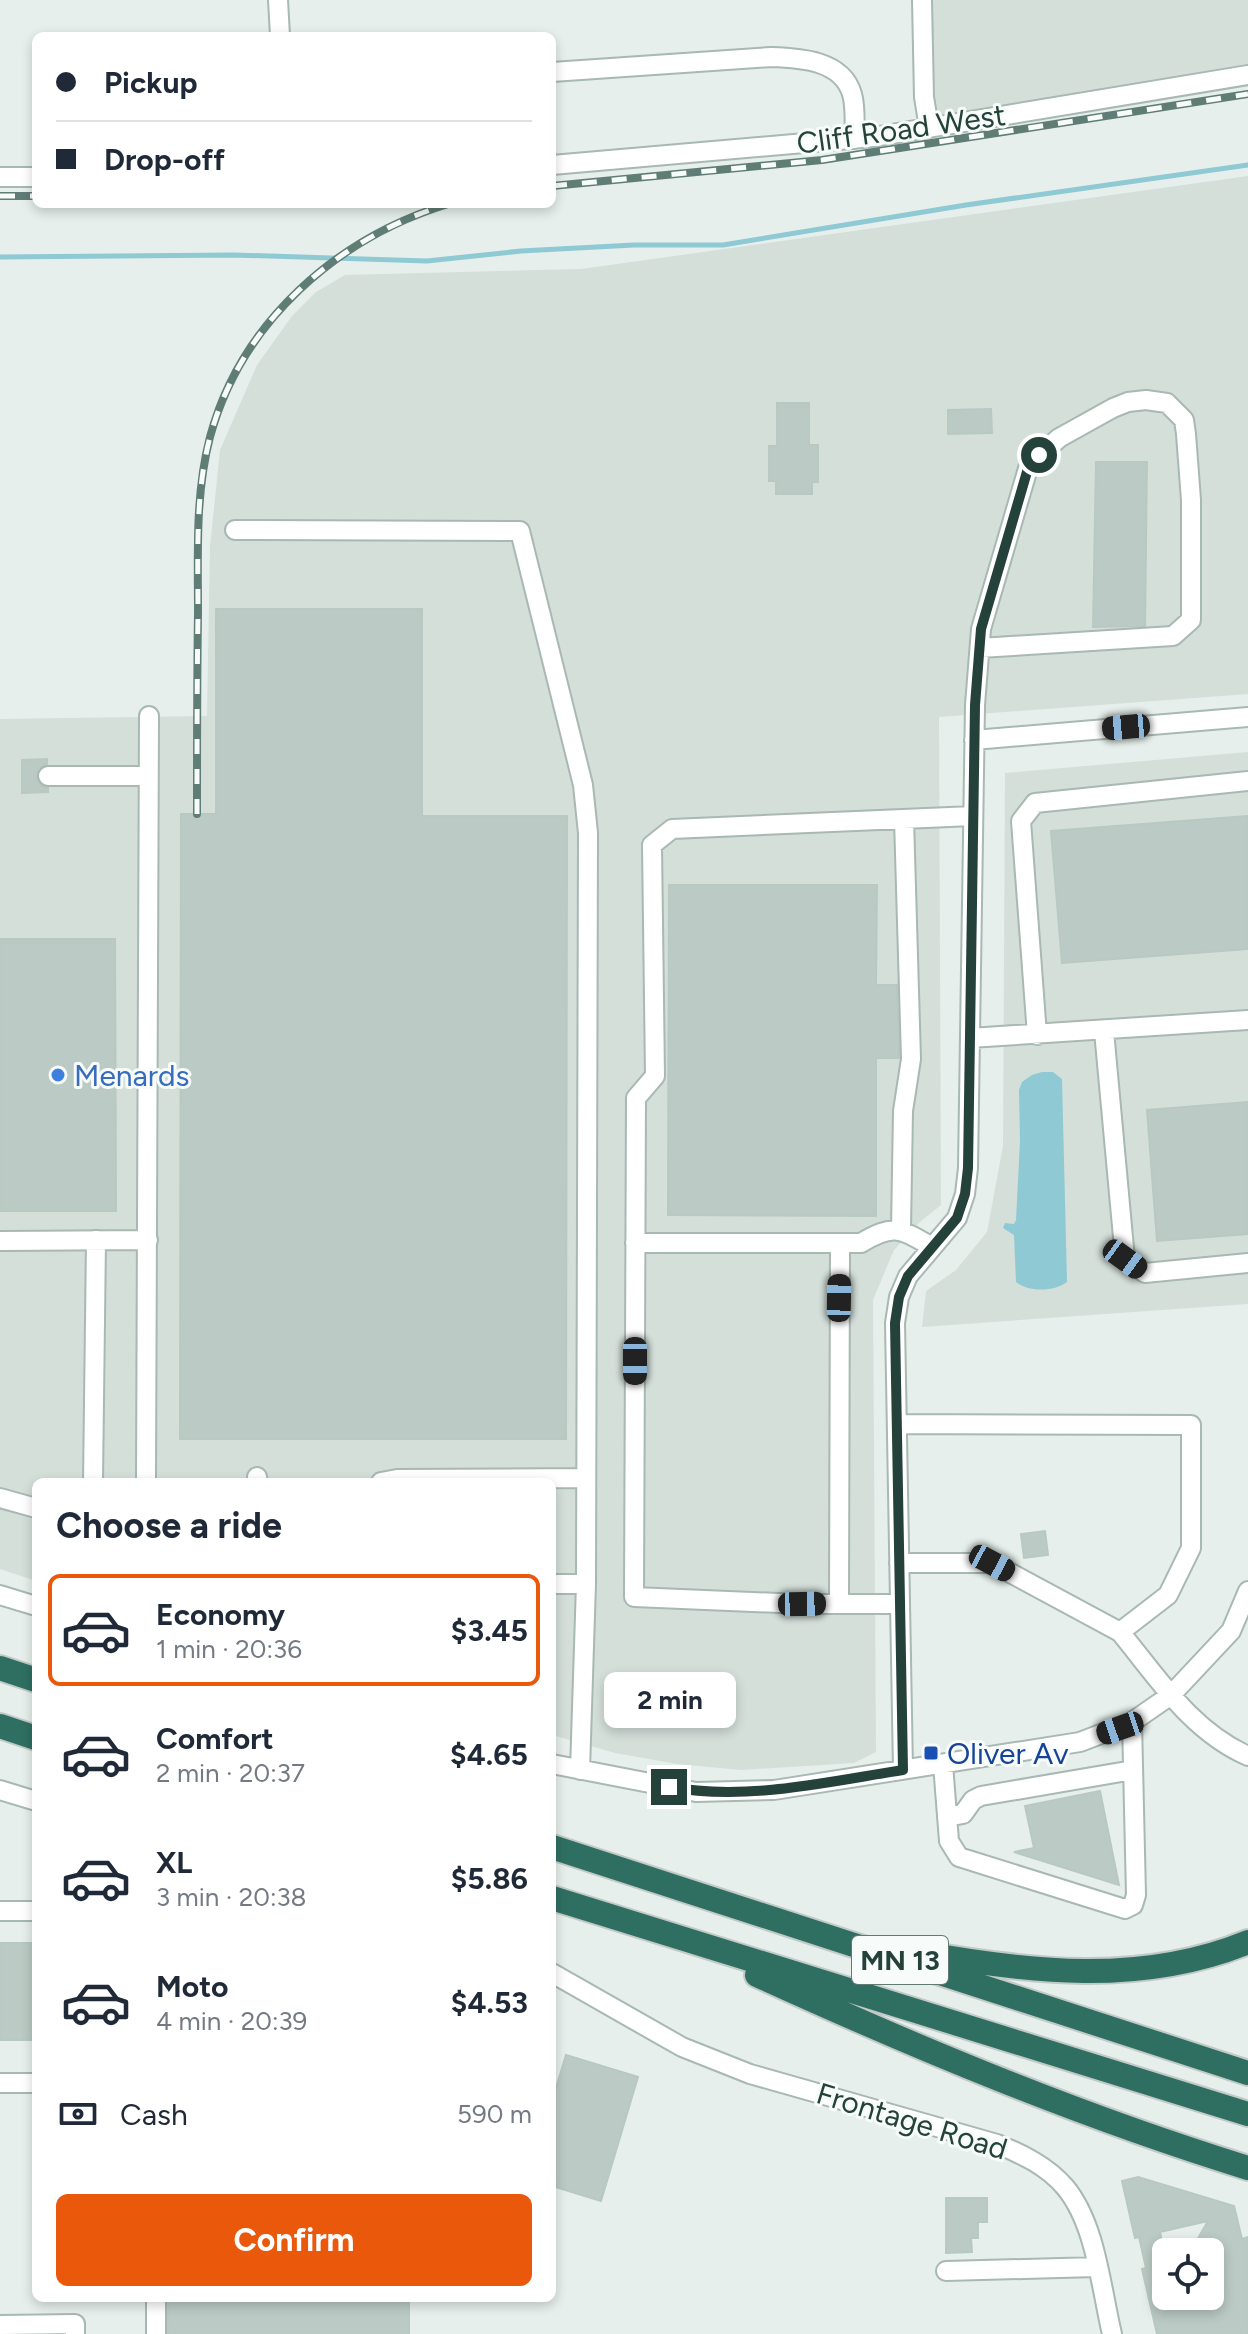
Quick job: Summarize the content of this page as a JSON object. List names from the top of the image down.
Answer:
{
  "streets": {
    "highway": ["MN 13"],
    "street": ["Cliff Road West", "Frontage Road"]
  },
  "places": {
    "other": ["Menards"],
    "transit": ["Oliver Av"]
  },
  "page": {
    "banner": ["Pickup", "Drop-off"],
    "heading": "Choose a ride",
    "list": [
      {
        "name": "Economy",
        "note": "1 min · 20:36",
        "value": "$3.45"
      },
      {
        "name": "Comfort",
        "note": "2 min · 20:37",
        "value": "$4.65"
      },
      {
        "name": "XL",
        "note": "3 min · 20:38",
        "value": "$5.86"
      },
      {
        "name": "Moto",
        "note": "4 min · 20:39",
        "value": "$4.53"
      }
    ],
    "bubble": "2 min",
    "pay": ["Cash", "590 m"],
    "buttons": "Confirm"
  }
}
